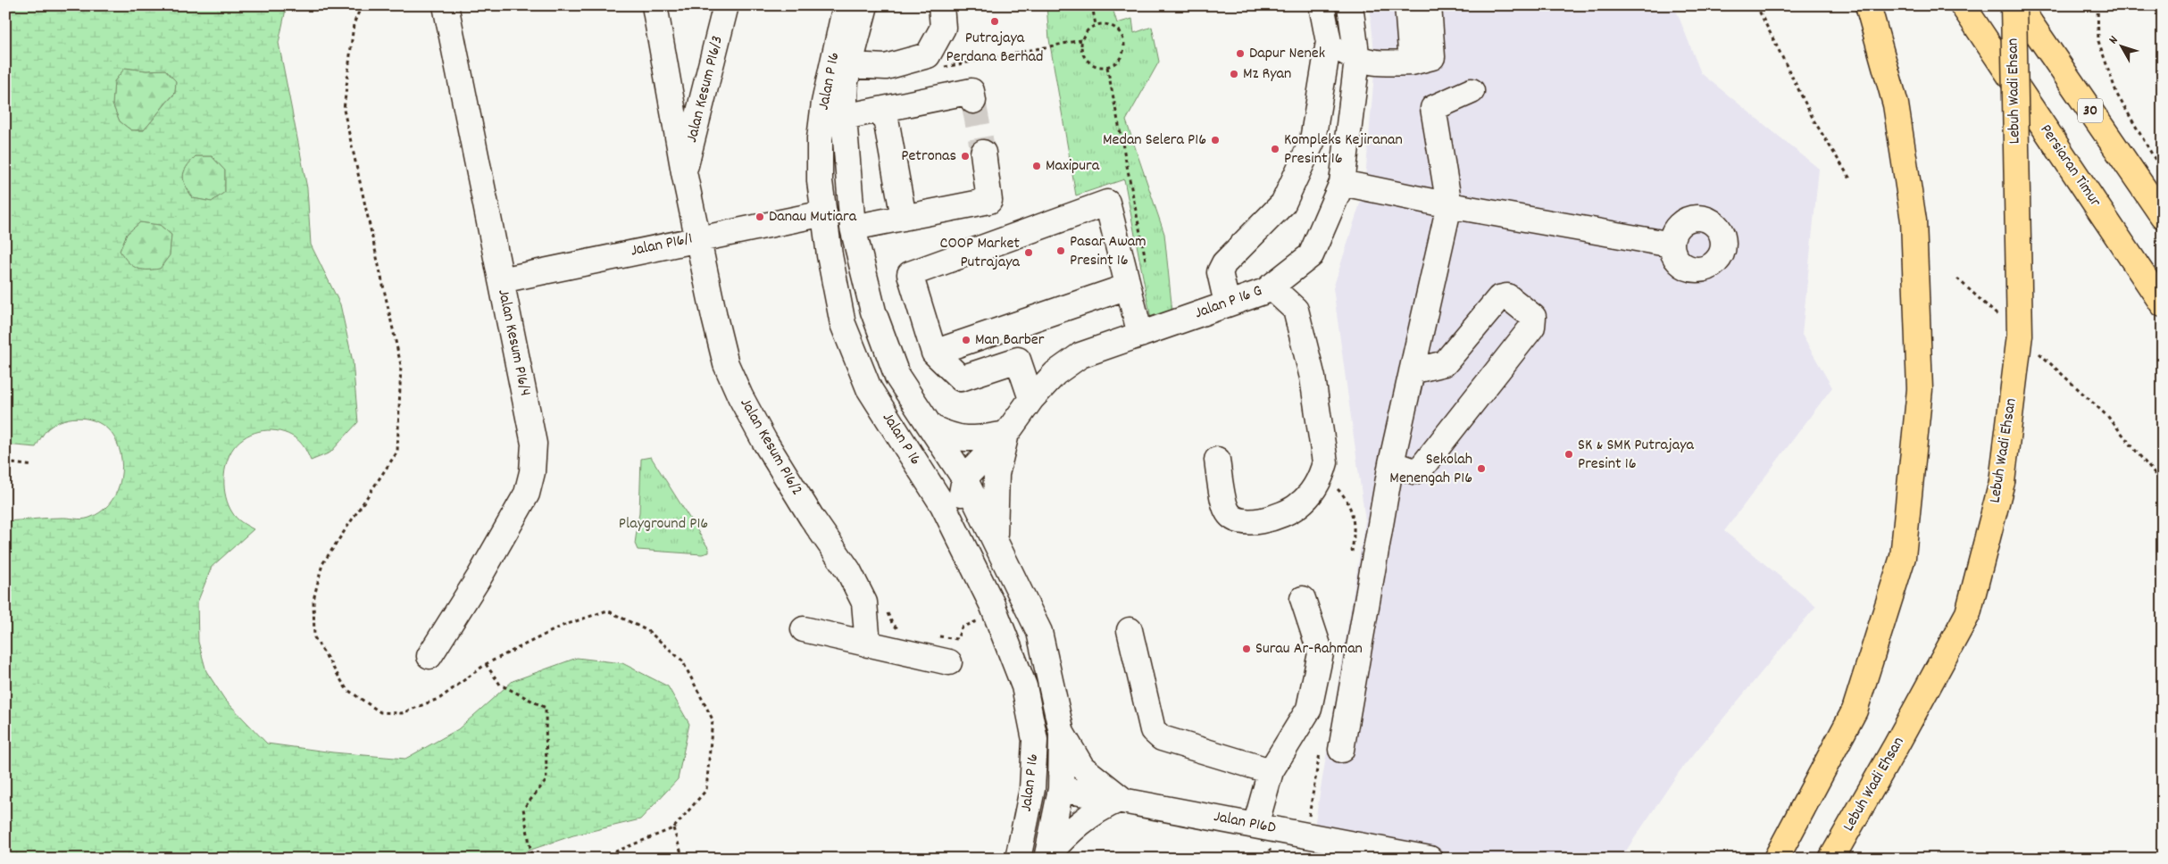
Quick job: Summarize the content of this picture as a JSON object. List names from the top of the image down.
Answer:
{
  "streets": {
    "main road": ["Lebuh Wadi Ehsan", "30", "Persiaran Timur"],
    "street": [
      "Jalan P 16",
      "Jalan Kesum P16/3",
      "Jalan P16/1",
      "Jalan P 16 G",
      "Jalan Kesum P16/4",
      "Jalan Kesum P16/2",
      "Jalan P16D"
    ]
  },
  "crossings": [
    ["Jalan P 16", "Jalan P16/1"],
    ["Jalan P 16", "Jalan P 16 G"],
    ["Jalan P 16", "Jalan P16D"],
    ["Jalan Kesum P16/3", "Jalan P16/1"],
    ["Jalan Kesum P16/3", "Jalan Kesum P16/2"],
    ["Jalan P16/1", "Jalan Kesum P16/4"],
    ["Jalan P16/1", "Jalan Kesum P16/2"]
  ],
  "parks": ["Playground P16"],
  "places": [
    "Putrajaya Perdana Berhad",
    "Dapur Nenek",
    "Mz Ryan",
    "Medan Selera P16",
    "Kompleks Kejiranan Presint 16",
    "Petronas",
    "Maxipura",
    "Danau Mutiara",
    "Pasar Awam Presint 16",
    "COOP Market Putrajaya",
    "Man Barber",
    "SK & SMK Putrajaya Presint 16",
    "Sekolah Menengah P16",
    "Surau Ar-Rahman"
  ],
  "north": "top left"
}
